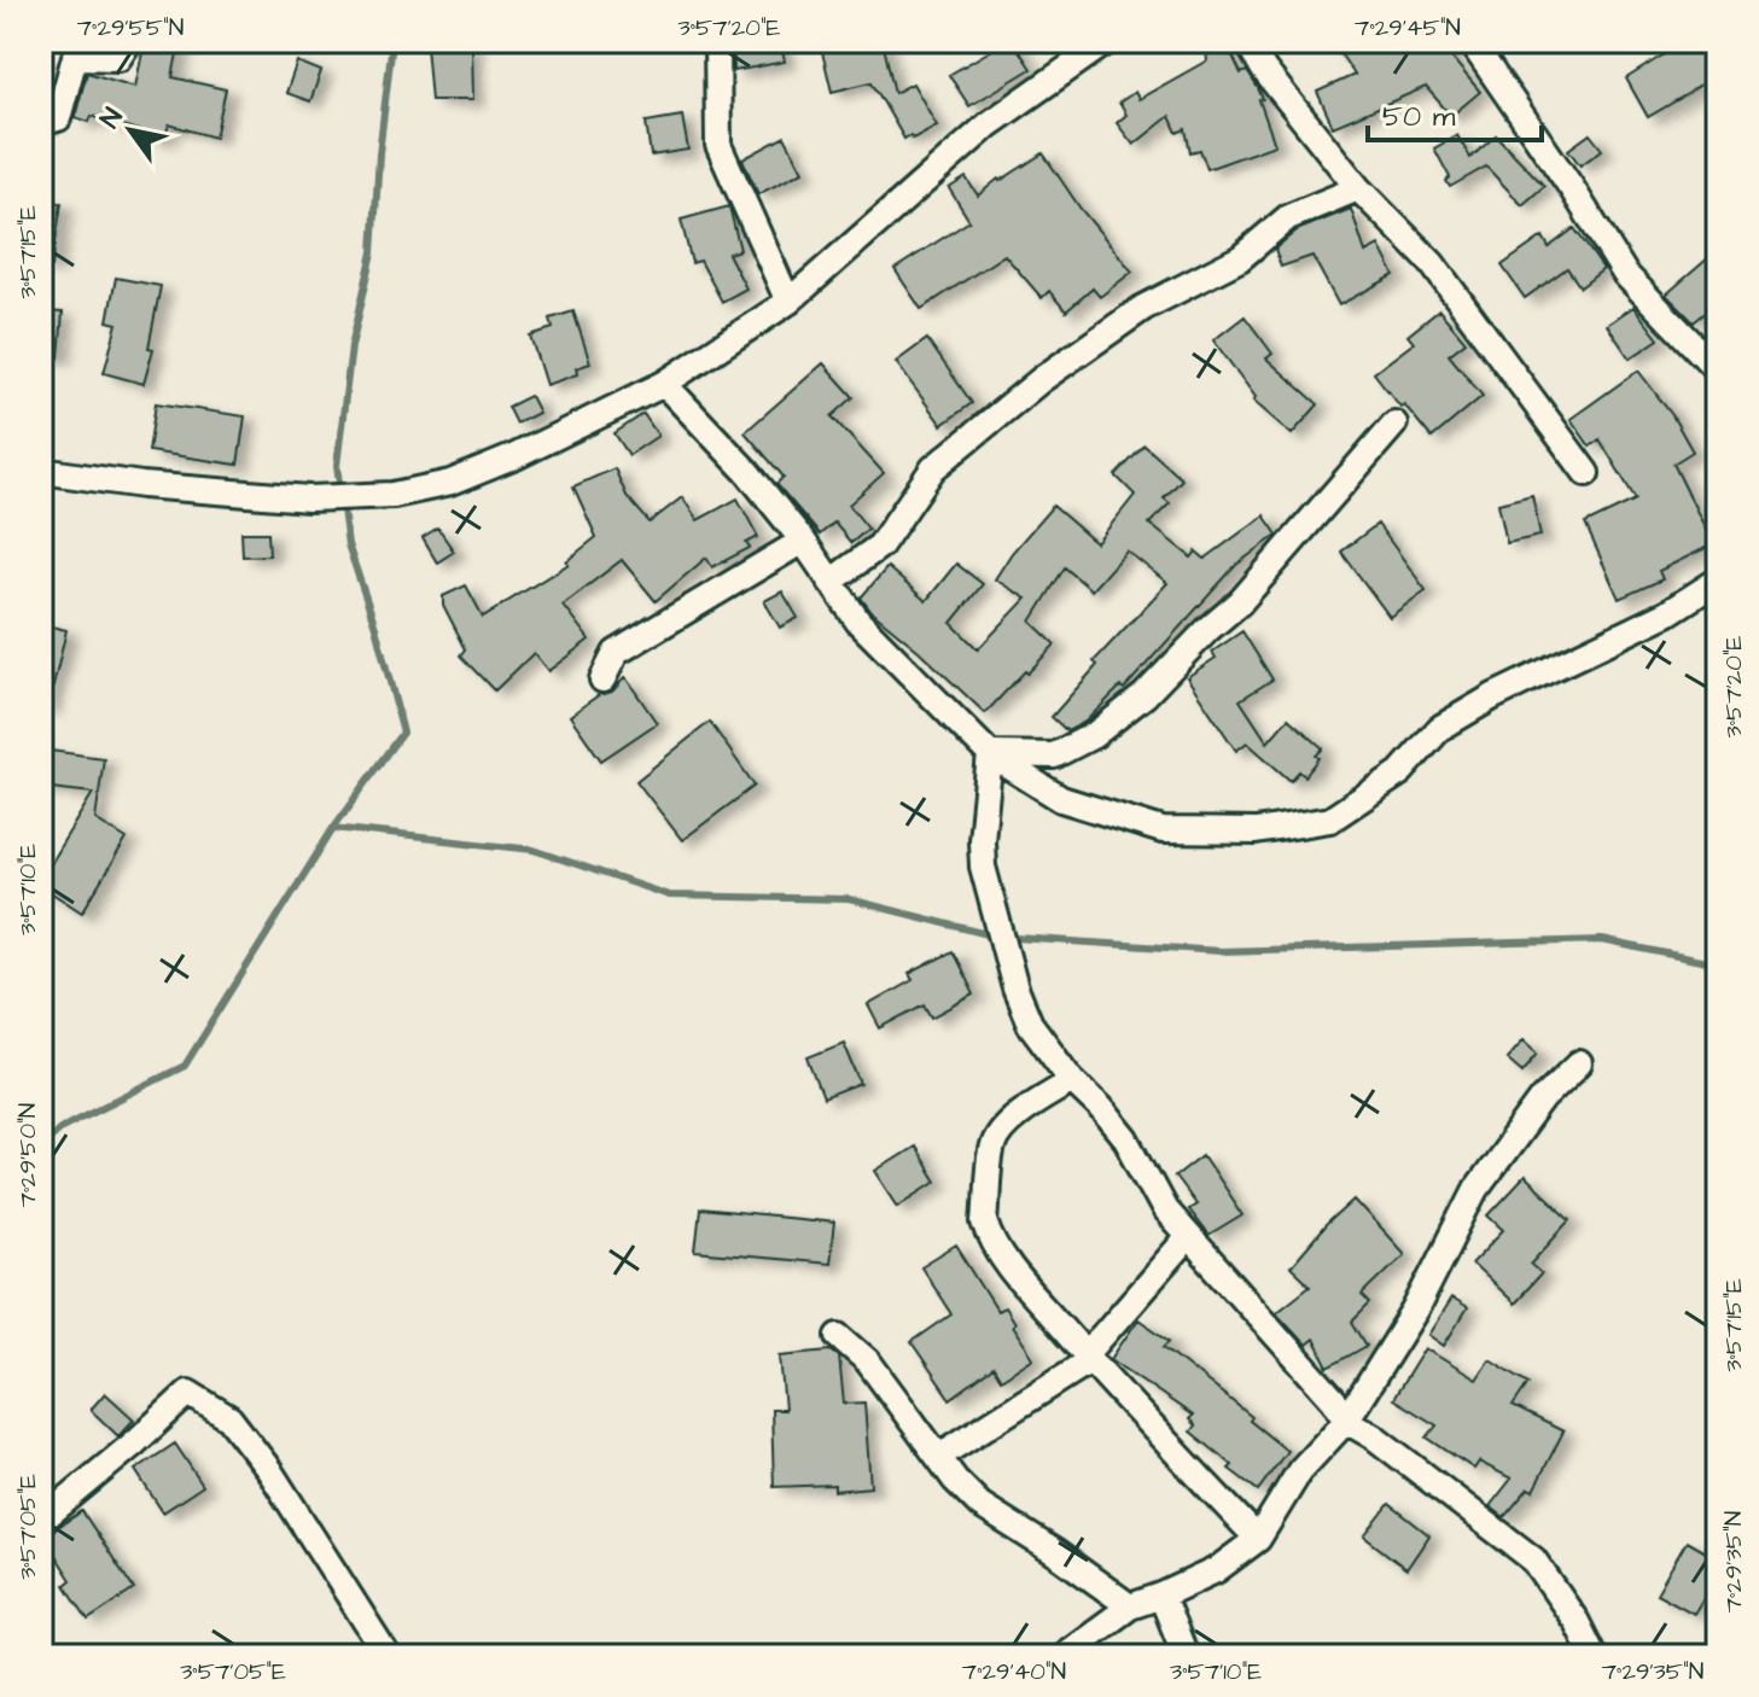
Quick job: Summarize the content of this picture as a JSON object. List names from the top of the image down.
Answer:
{
  "scale_bar": "50 m",
  "north": "top left",
  "coordinates": [
    "7°29'55\"N",
    "3°57'20\"E",
    "7°29'45\"N",
    "3°57'15\"E",
    "3°57'10\"E",
    "7°29'50\"N",
    "3°57'05\"E",
    "7°29'35\"N",
    "7°29'40\"N"
  ]
}
